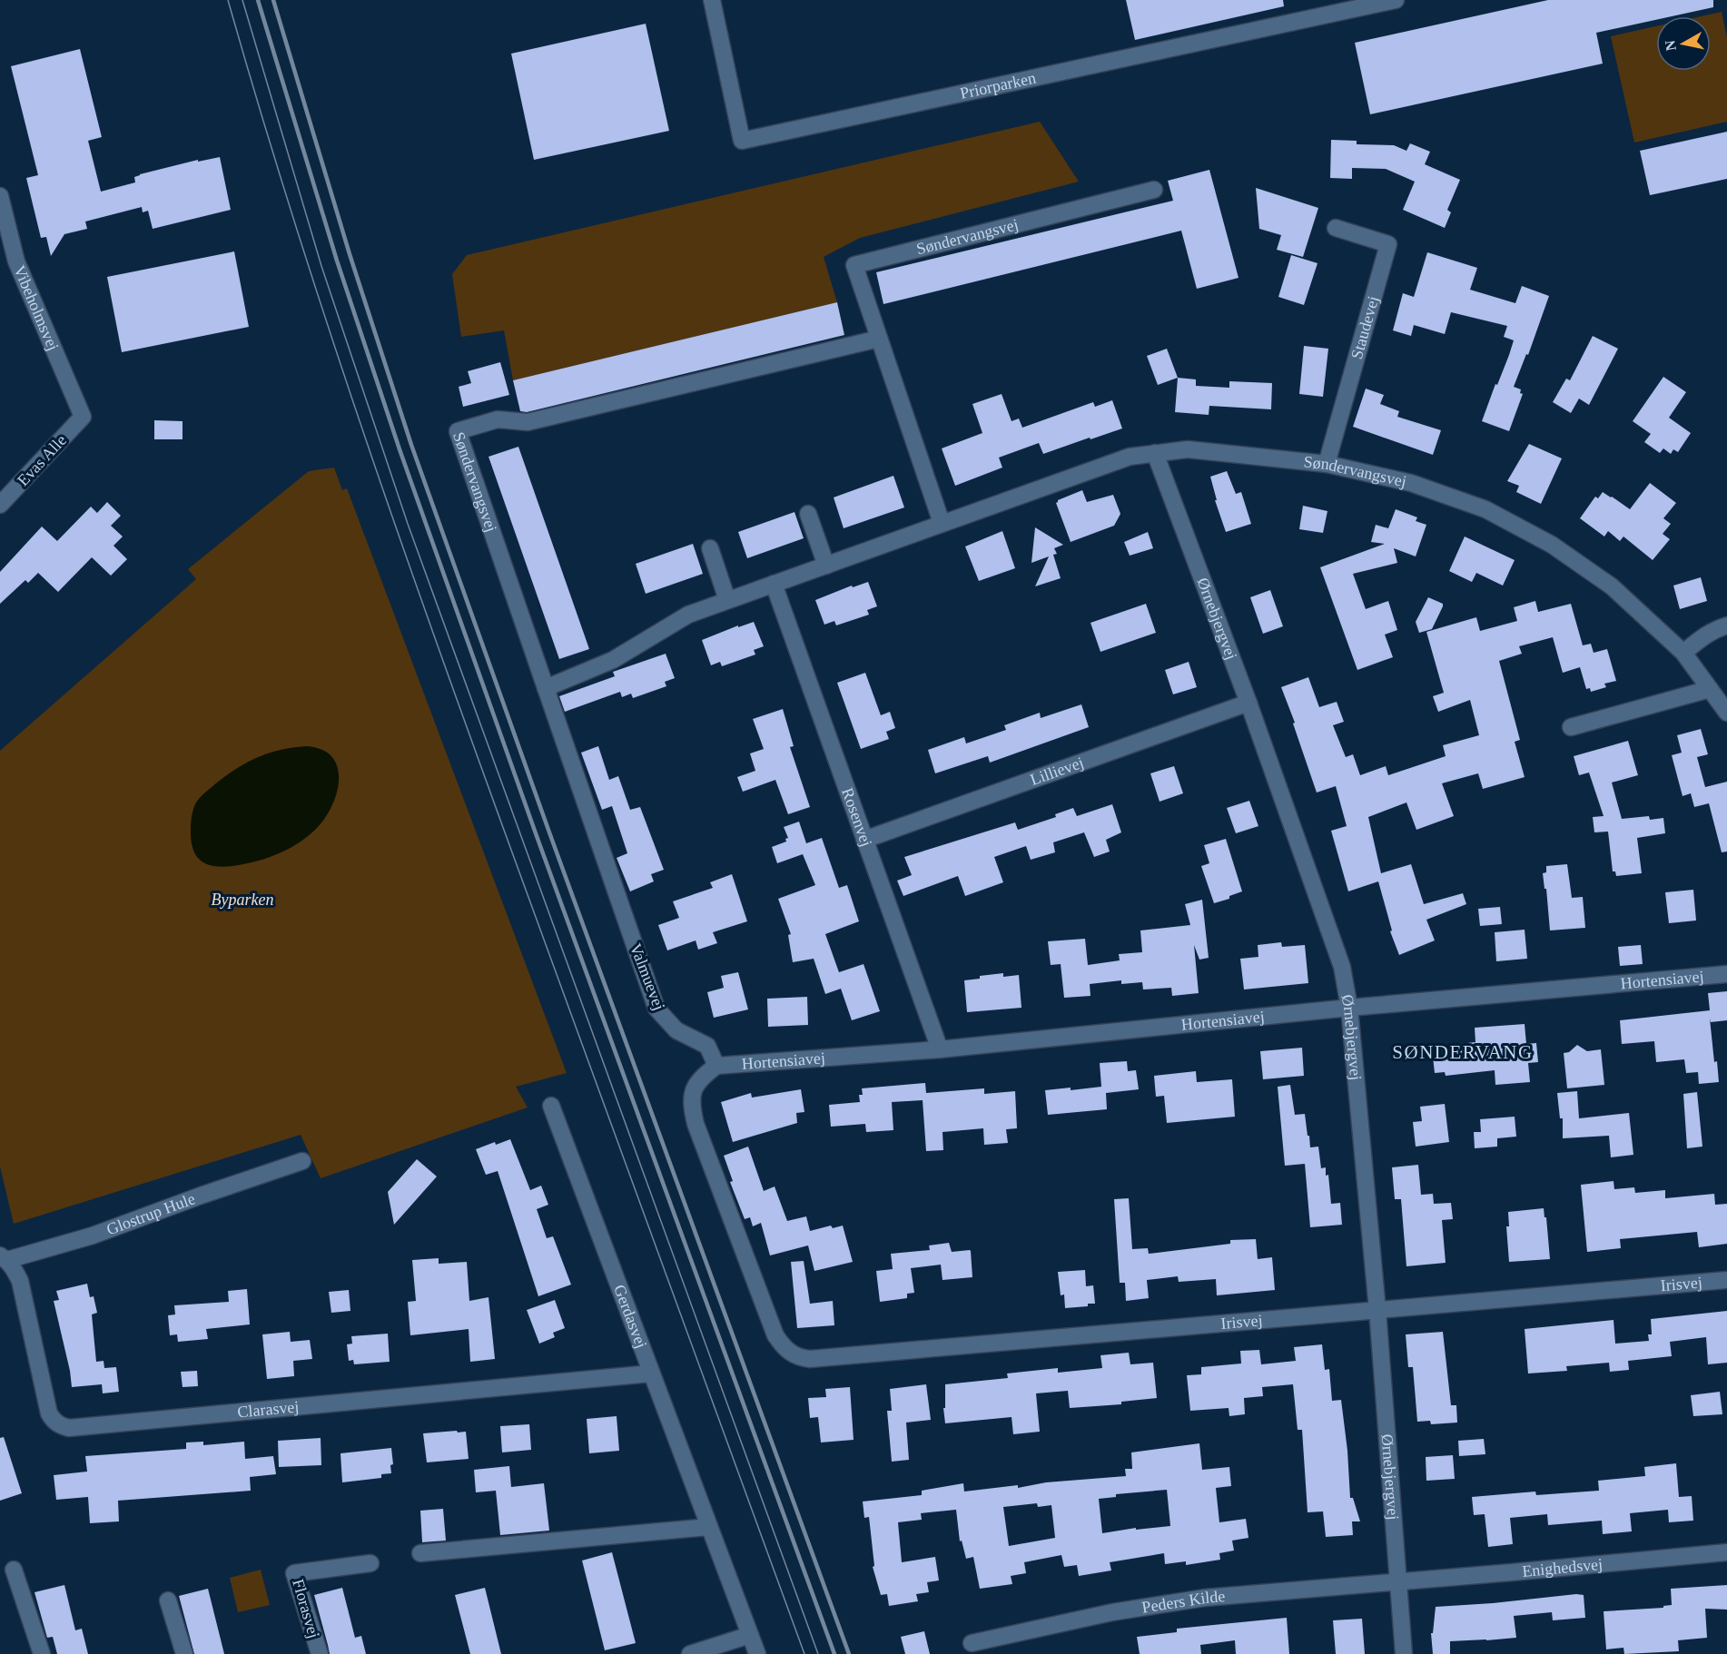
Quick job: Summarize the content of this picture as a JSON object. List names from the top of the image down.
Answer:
{
  "streets": {
    "street": [
      "Priorparken",
      "Søndervangsvej",
      "Vibeholmsvej",
      "Staudevej",
      "Evas Alle",
      "Ørnebjergvej",
      "Lillievej",
      "Rosenvej",
      "Valmuevej",
      "Hortensiavej",
      "Glostrup Hule",
      "Irisvej",
      "Gerdasvej",
      "Clarasvej",
      "Enighedsvej",
      "Peders Kilde",
      "Florasvej"
    ]
  },
  "crossings": [
    ["Søndervangsvej", "Staudevej"],
    ["Søndervangsvej", "Ørnebjergvej"],
    ["Søndervangsvej", "Rosenvej"],
    ["Søndervangsvej", "Valmuevej"],
    ["Vibeholmsvej", "Evas Alle"],
    ["Ørnebjergvej", "Lillievej"],
    ["Ørnebjergvej", "Hortensiavej"],
    ["Ørnebjergvej", "Irisvej"],
    ["Ørnebjergvej", "Enighedsvej"],
    ["Ørnebjergvej", "Peders Kilde"],
    ["Lillievej", "Rosenvej"],
    ["Rosenvej", "Hortensiavej"],
    ["Valmuevej", "Hortensiavej"],
    ["Valmuevej", "Irisvej"],
    ["Hortensiavej", "Irisvej"],
    ["Glostrup Hule", "Clarasvej"],
    ["Gerdasvej", "Clarasvej"],
    ["Enighedsvej", "Peders Kilde"]
  ],
  "districts": ["SØNDERVANG"],
  "parks": ["Byparken"],
  "north": "left"
}
